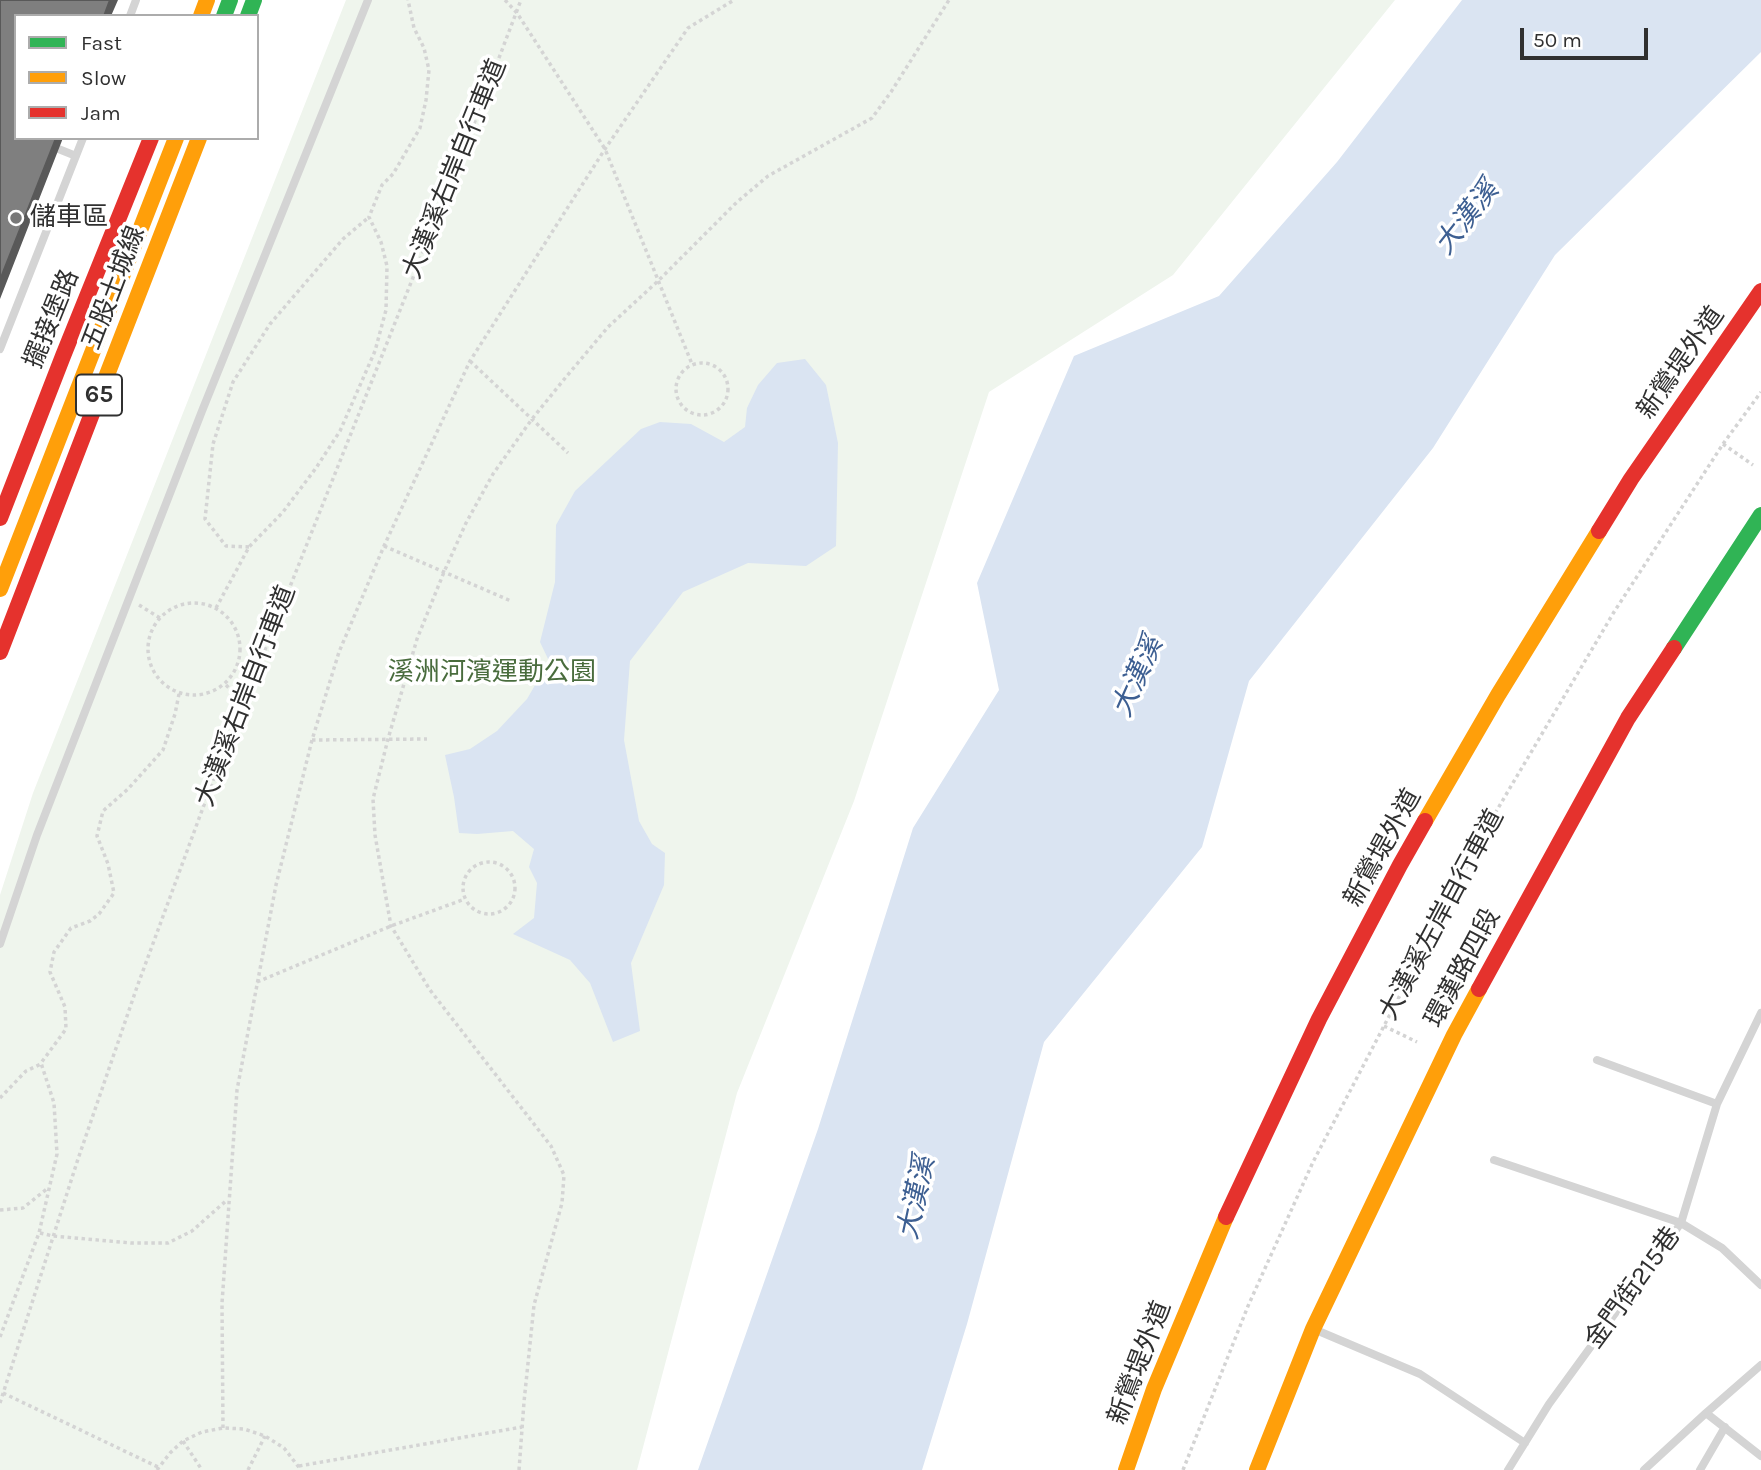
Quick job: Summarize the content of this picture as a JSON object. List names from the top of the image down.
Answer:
{
  "streets": {
    "main road": [
      "五股土城線",
      "擺接堡路",
      "新鶯堤外道",
      "65",
      "環漢路四段"
    ],
    "lane": ["金門街215巷"],
    "path": ["大漢溪右岸自行車道", "大漢溪左岸自行車道"]
  },
  "water": ["大漢溪"],
  "parks": ["溪洲河濱運動公園"],
  "places": ["儲車區"],
  "legend": ["Fast", "Slow", "Jam"],
  "scale_bar": "50 m"
}
